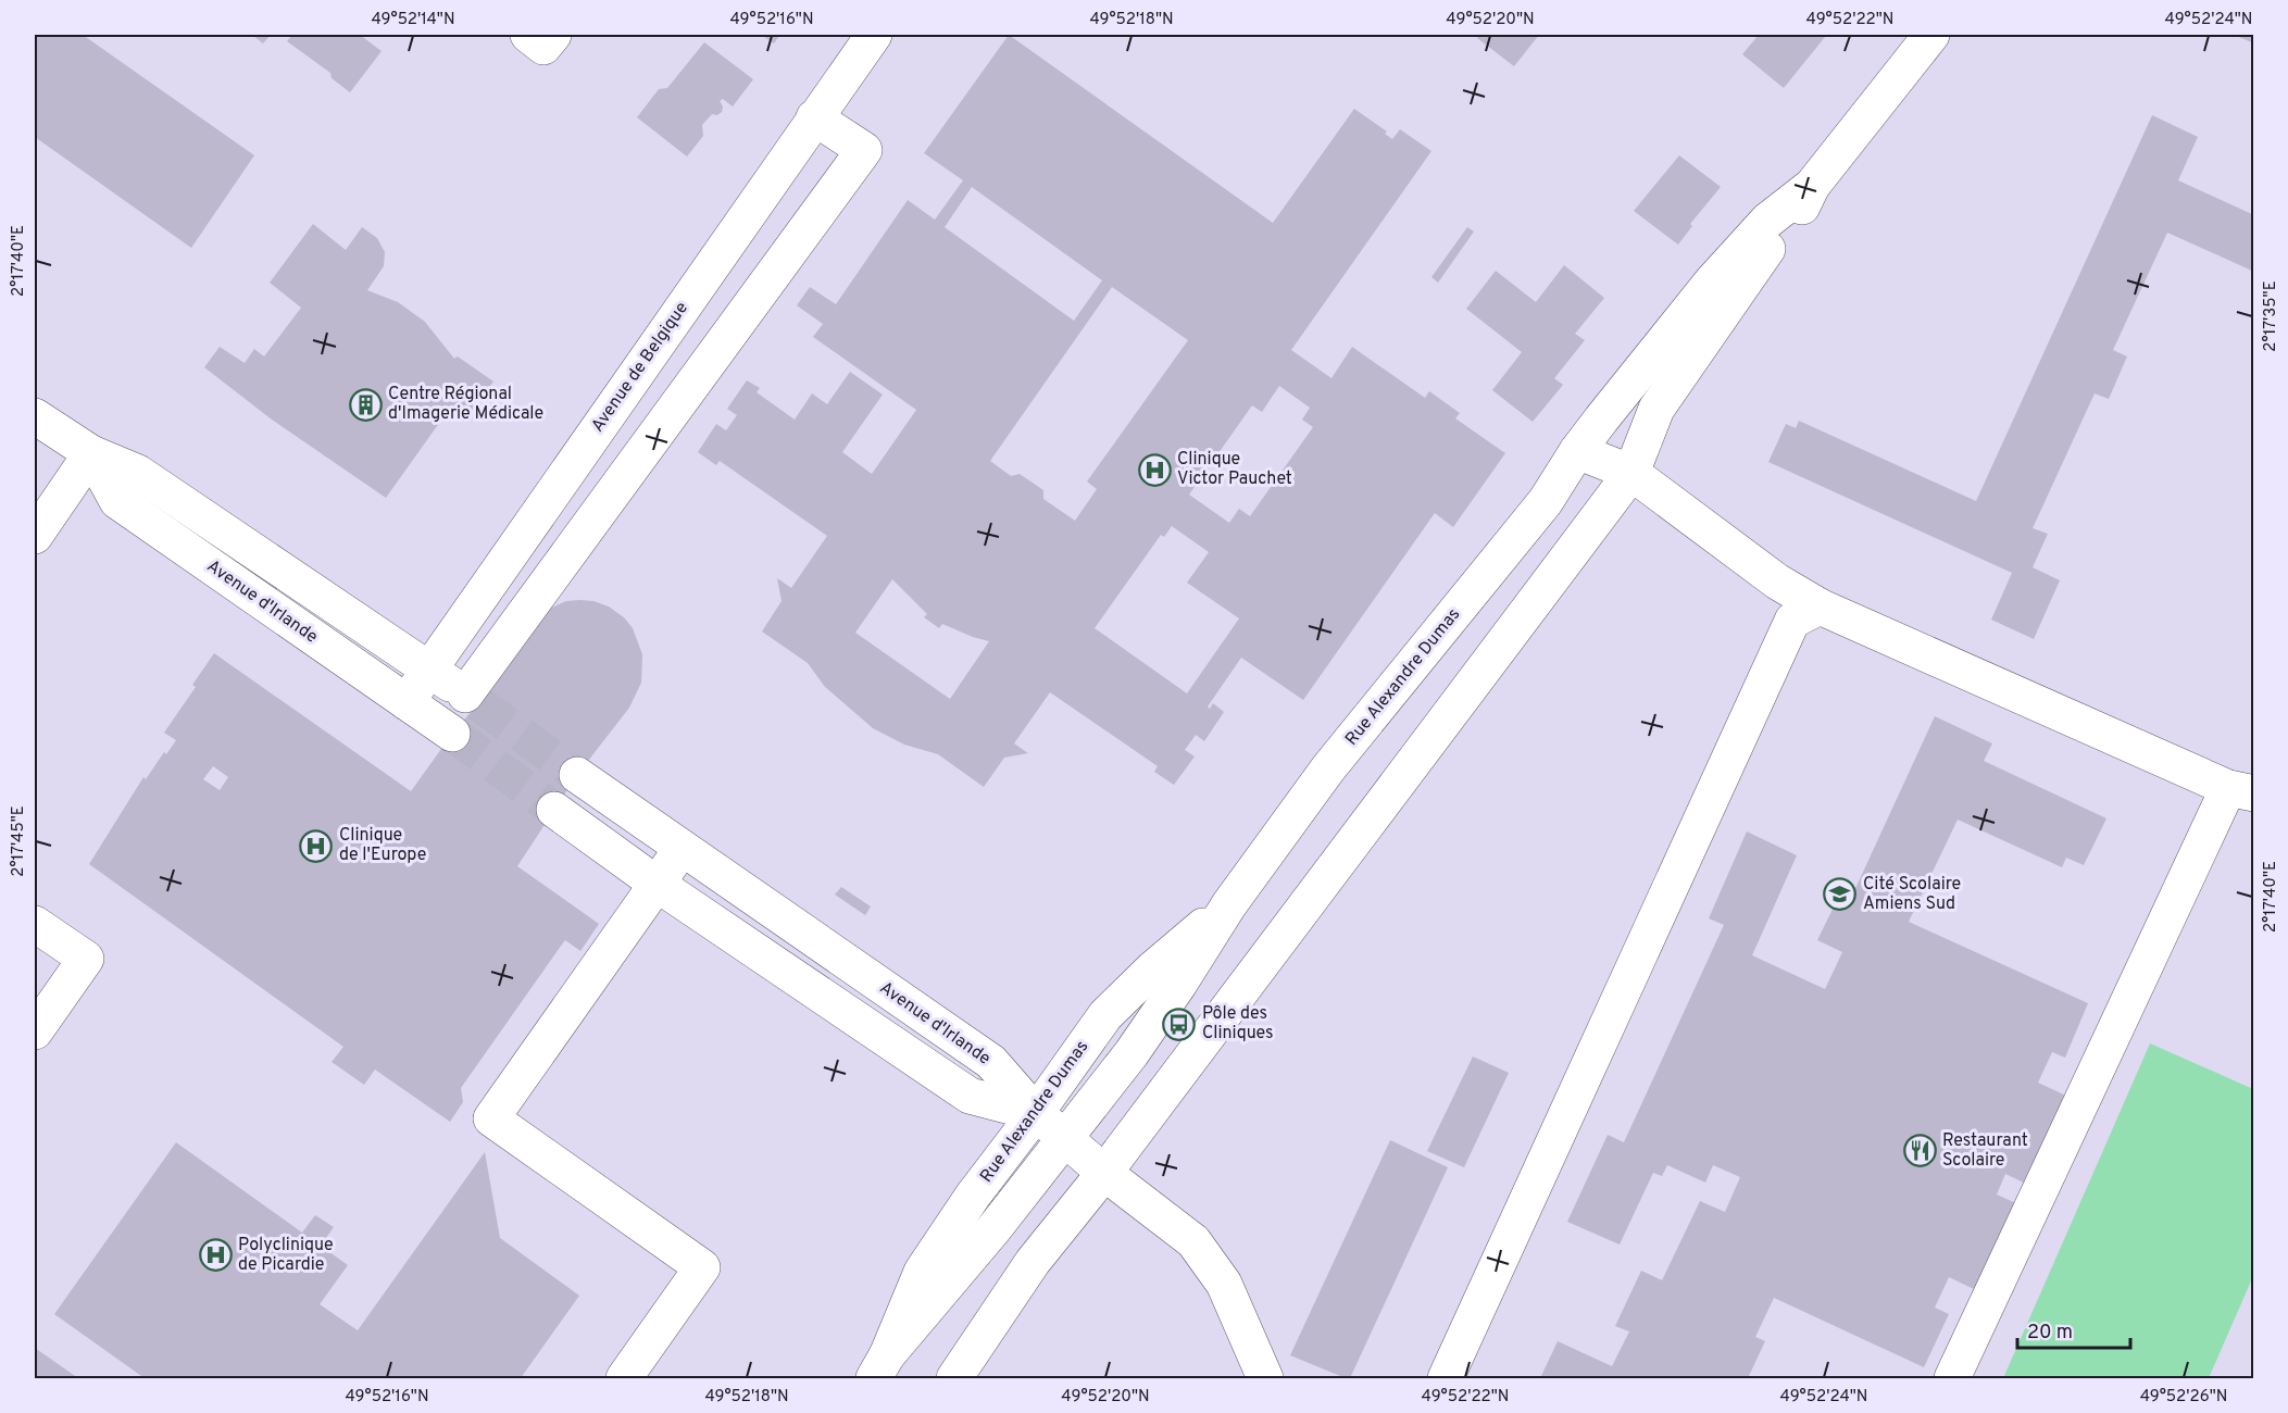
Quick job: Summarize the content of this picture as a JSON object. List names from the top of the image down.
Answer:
{
  "streets": {
    "street": ["Avenue de Belgique", "Avenue d'Irlande", "Rue Alexandre Dumas"]
  },
  "crossings": [
    ["Avenue de Belgique", "Avenue d'Irlande"],
    ["Avenue d'Irlande", "Rue Alexandre Dumas"]
  ],
  "places": {
    "building": ["Centre Régional d'Imagerie Médicale"],
    "hospital": ["Clinique Victor Pauchet", "Clinique de l'Europe", "Polyclinique de Picardie"],
    "school or university": ["Cité Scolaire Amiens Sud"],
    "bus stop": ["Pôle des Cliniques"],
    "restaurant": ["Restaurant Scolaire"]
  },
  "scale_bar": "20 m",
  "coordinates": [
    "49°52'14\"N",
    "49°52'16\"N",
    "49°52'18\"N",
    "49°52'20\"N",
    "49°52'22\"N",
    "49°52'24\"N",
    "2°17'40\"E",
    "2°17'35\"E",
    "2°17'45\"E",
    "49°52'26\"N"
  ]
}
